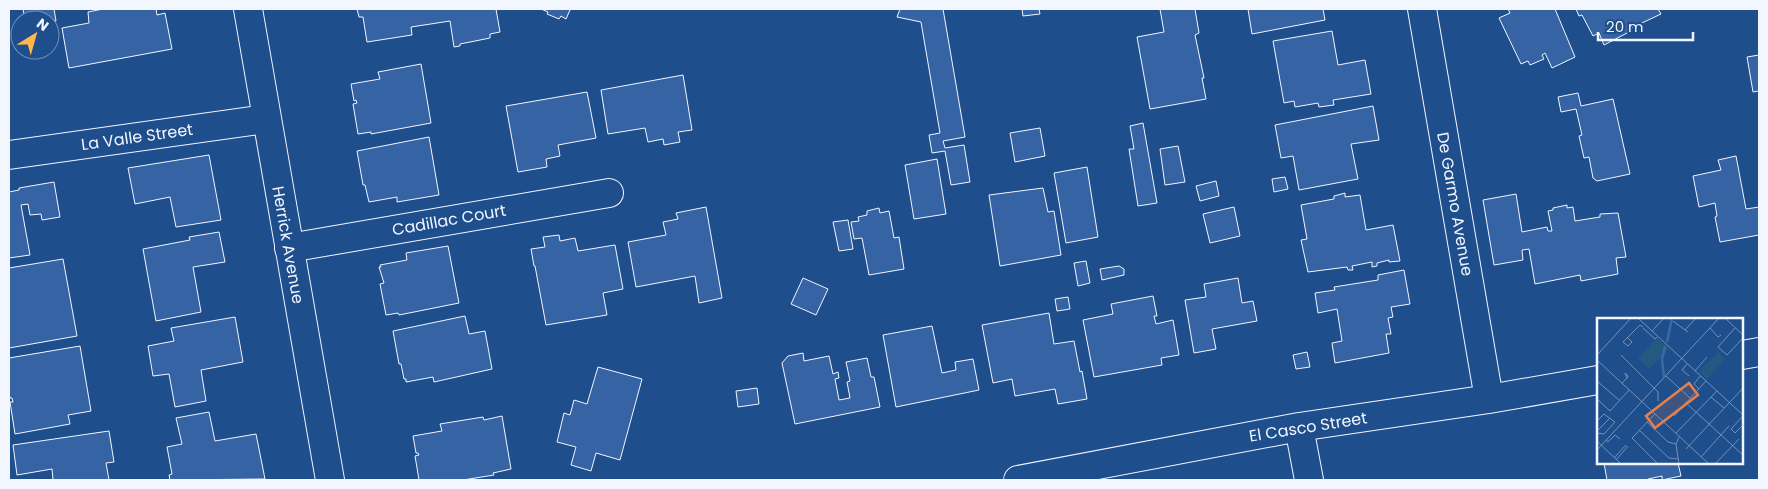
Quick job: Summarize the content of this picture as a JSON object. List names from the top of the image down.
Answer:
{
  "streets": {
    "street": [
      "La Valle Street",
      "De Garmo Avenue",
      "Cadillac Court",
      "Herrick Avenue",
      "El Casco Street"
    ]
  },
  "crossings": [
    ["La Valle Street", "Herrick Avenue"],
    ["De Garmo Avenue", "El Casco Street"],
    ["Cadillac Court", "Herrick Avenue"]
  ],
  "scale_bar": "20 m",
  "north": "top right"
}
